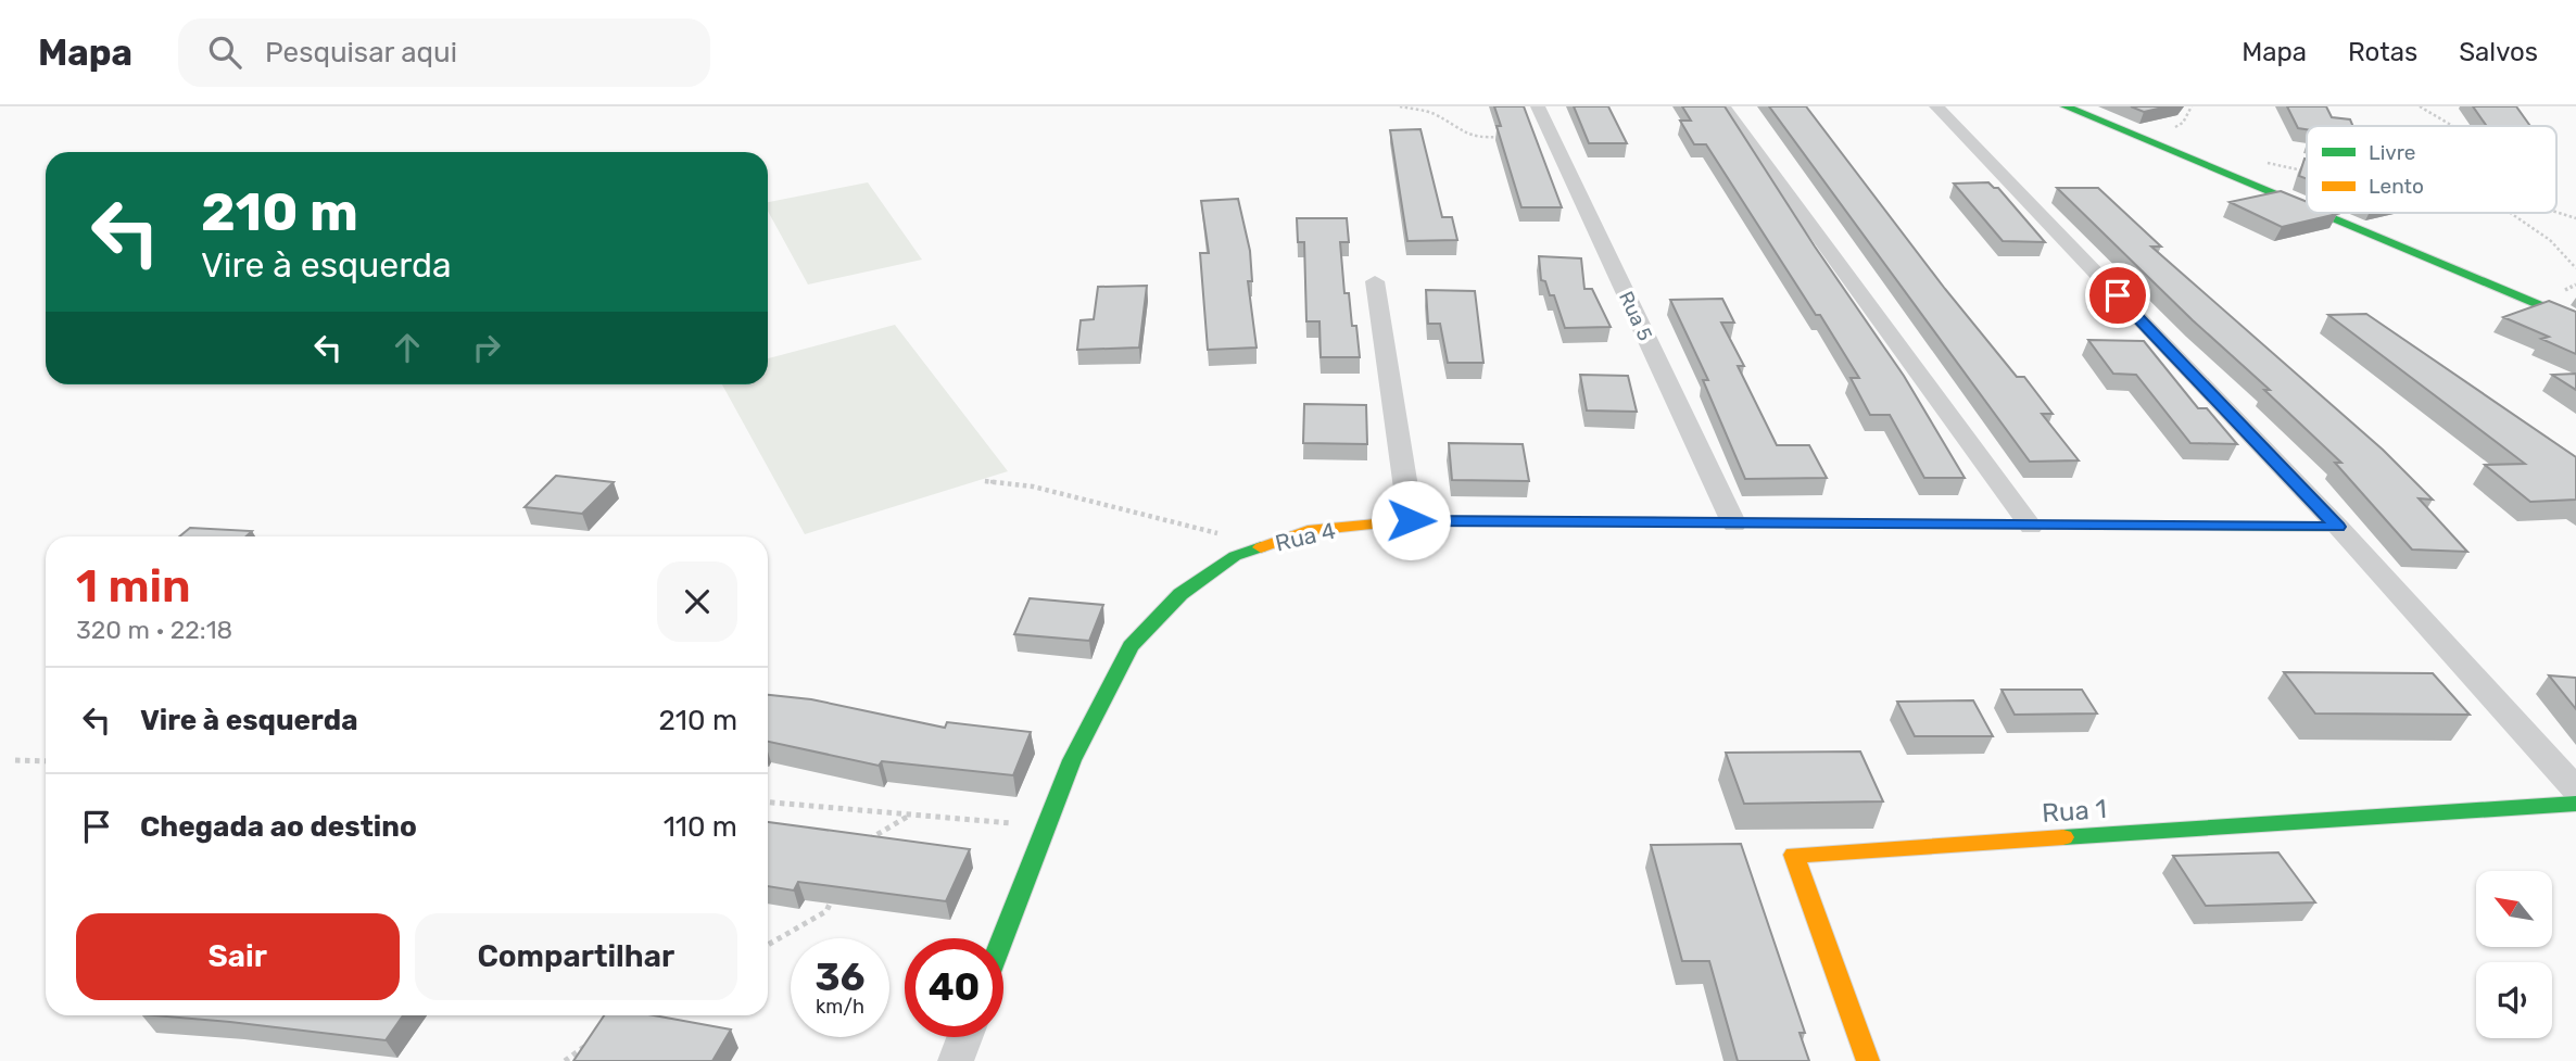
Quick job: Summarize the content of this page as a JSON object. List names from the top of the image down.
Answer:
{
  "streets": {
    "street": ["Rua 5", "Rua 4", "Rua 1"]
  },
  "crossings": [
    ["Rua 5", "Rua 4"]
  ],
  "legend": ["Livre", "Lento"],
  "north": "top left",
  "page": {
    "header": "Mapa",
    "search": "Pesquisar aqui",
    "nav": ["Mapa", "Rotas", "Salvos"],
    "turn": ["210 m", "Vire à esquerda"],
    "heading": ["1 min", "320 m · 22:18"],
    "list": [
      {
        "name": "Vire à esquerda",
        "value": "210 m"
      },
      {
        "name": "Chegada ao destino",
        "value": "110 m"
      }
    ],
    "buttons": ["Sair", "Compartilhar"],
    "speed": "36 km/h",
    "limit": "40"
  }
}
